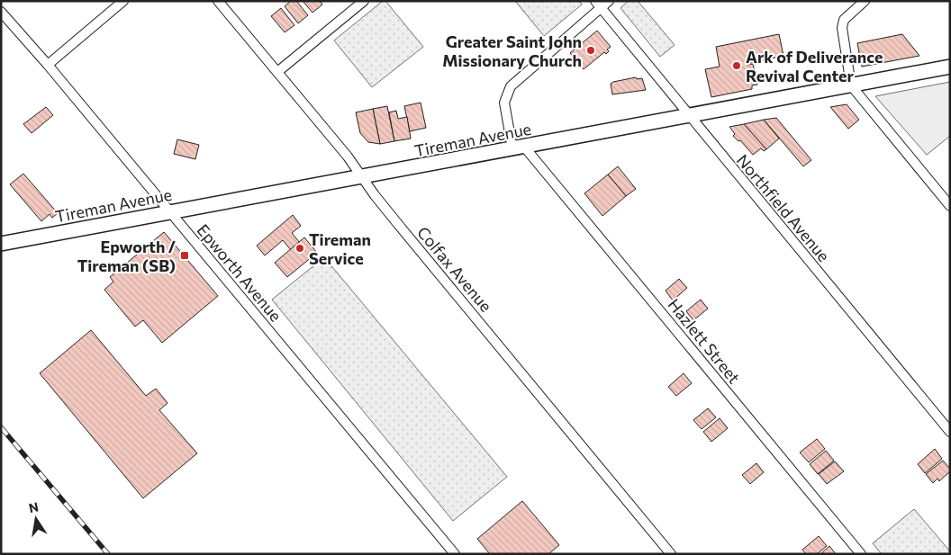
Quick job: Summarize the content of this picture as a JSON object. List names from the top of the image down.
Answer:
{
  "streets": {
    "street": [
      "Tireman Avenue",
      "Northfield Avenue",
      "Colfax Avenue",
      "Epworth Avenue",
      "Hazlett Street"
    ]
  },
  "crossings": [
    ["Tireman Avenue", "Northfield Avenue"],
    ["Tireman Avenue", "Colfax Avenue"],
    ["Tireman Avenue", "Epworth Avenue"],
    ["Tireman Avenue", "Hazlett Street"]
  ],
  "places": {
    "other": ["Greater Saint John Missionary Church", "Ark of Deliverance Revival Center", "Tireman Service"],
    "transit": ["Epworth / Tireman (SB)"]
  },
  "north": "top"
}
